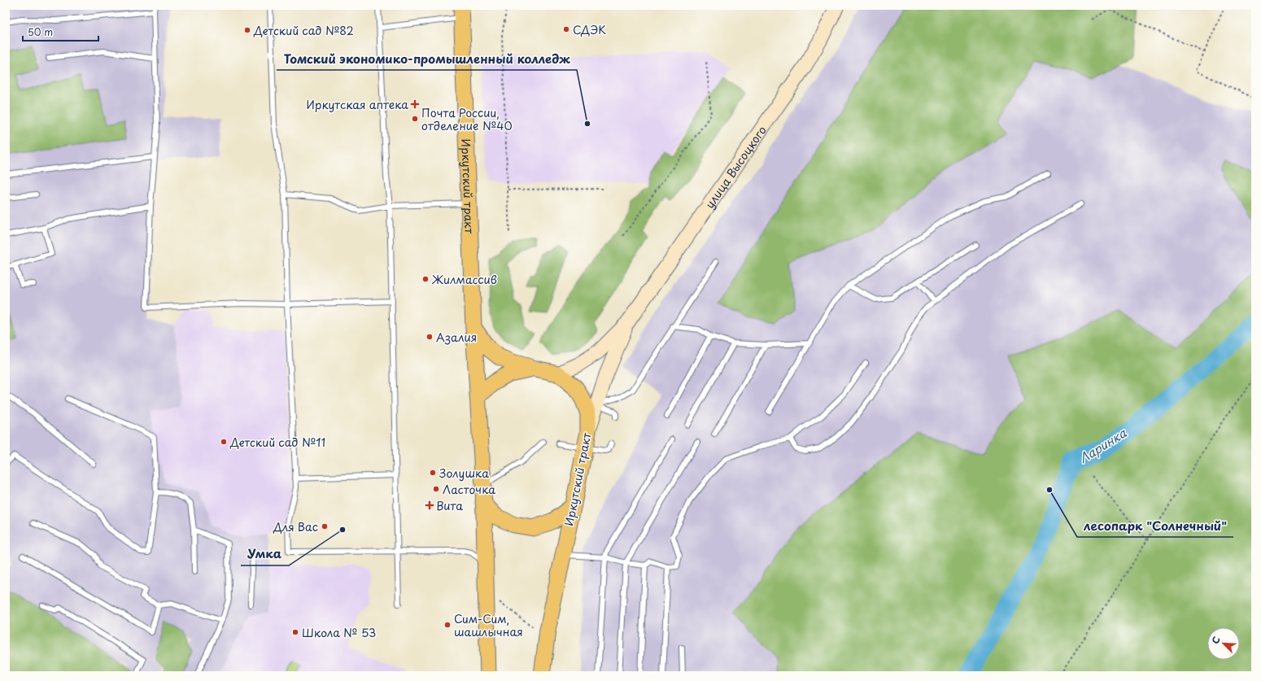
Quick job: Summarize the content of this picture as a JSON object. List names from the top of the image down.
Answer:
{
  "streets": {
    "main road": ["улица Высоцкого", "Иркутский тракт"]
  },
  "crossings": [
    ["улица Высоцкого", "Иркутский тракт"]
  ],
  "water": ["Ларинка"],
  "places": {
    "other": [
      "СДЭК",
      "Детский сад №82",
      "Почта России, отделение №40",
      "Томский экономико-промышленный колледж",
      "Жилмассив",
      "Азалия",
      "Детский сад №11",
      "Золушка",
      "Ласточка",
      "лесопарк \"Солнечный\"",
      "Для Вас",
      "Умка",
      "Сим-Сим, шашлычная",
      "Школа № 53"
    ],
    "health": ["Иркутская аптека", "Вита"]
  },
  "scale_bar": "50 m",
  "north": "top left"
}
